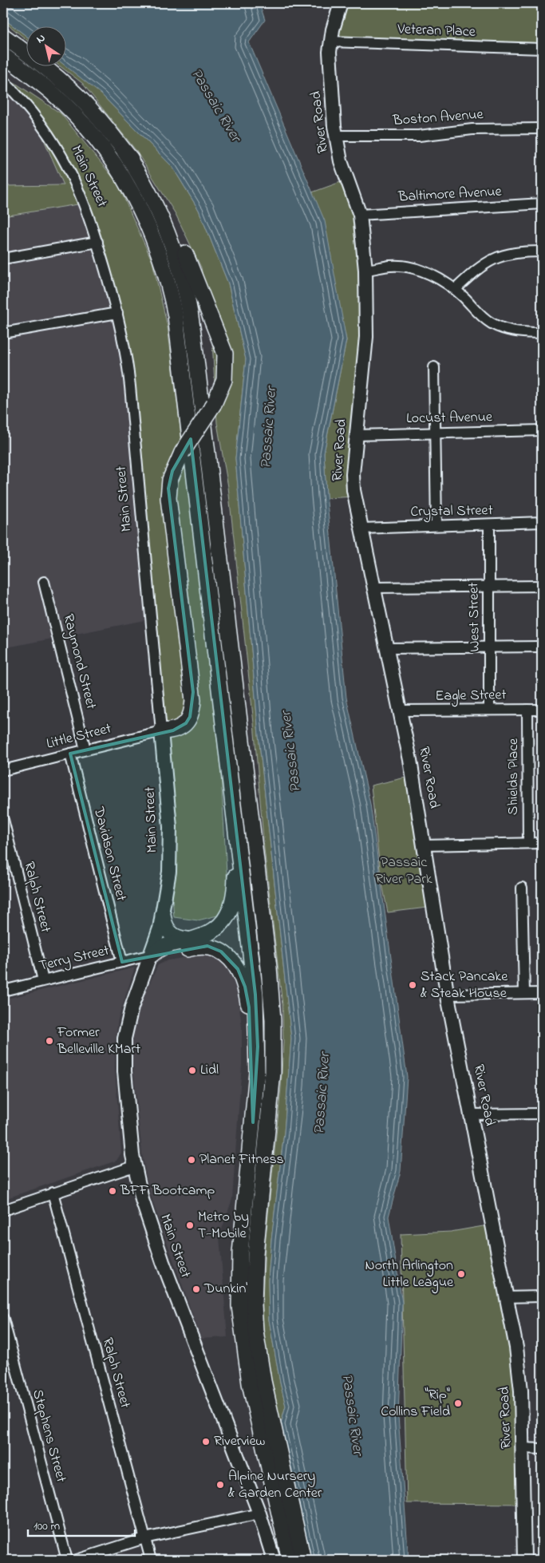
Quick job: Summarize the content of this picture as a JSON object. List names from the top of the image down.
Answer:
{
  "streets": {
    "main road": ["River Road", "Main Street"],
    "street": [
      "Veteran Place",
      "Boston Avenue",
      "Baltimore Avenue",
      "Locust Avenue",
      "Crystal Street",
      "West Street",
      "Raymond Street",
      "Eagle Street",
      "Little Street",
      "Shields Place",
      "Davidson Street",
      "Ralph Street",
      "Terry Street",
      "Stephens Street"
    ]
  },
  "crossings": [
    ["Veteran Place", "River Road"],
    ["Boston Avenue", "River Road"],
    ["River Road", "Baltimore Avenue"],
    ["River Road", "Locust Avenue"],
    ["River Road", "Crystal Street"],
    ["River Road", "Eagle Street"],
    ["Main Street", "Little Street"],
    ["Main Street", "Terry Street"],
    ["Crystal Street", "West Street"],
    ["West Street", "Eagle Street"],
    ["Raymond Street", "Little Street"],
    ["Eagle Street", "Shields Place"],
    ["Little Street", "Davidson Street"],
    ["Davidson Street", "Terry Street"],
    ["Ralph Street", "Terry Street"]
  ],
  "water": ["Passaic River"],
  "parks": ["Passaic River Park"],
  "places": [
    "Stack Pancake & Steak House",
    "Former Belleville KMart",
    "Lidl",
    "Planet Fitness",
    "BFF Bootcamp",
    "Metro by T-Mobile",
    "North Arlington Little League",
    "Dunkin'",
    "\"Rip\" Collins Field",
    "Riverview",
    "Alpine Nursery & Garden Center"
  ],
  "scale_bar": "100 m",
  "north": "top left"
}
